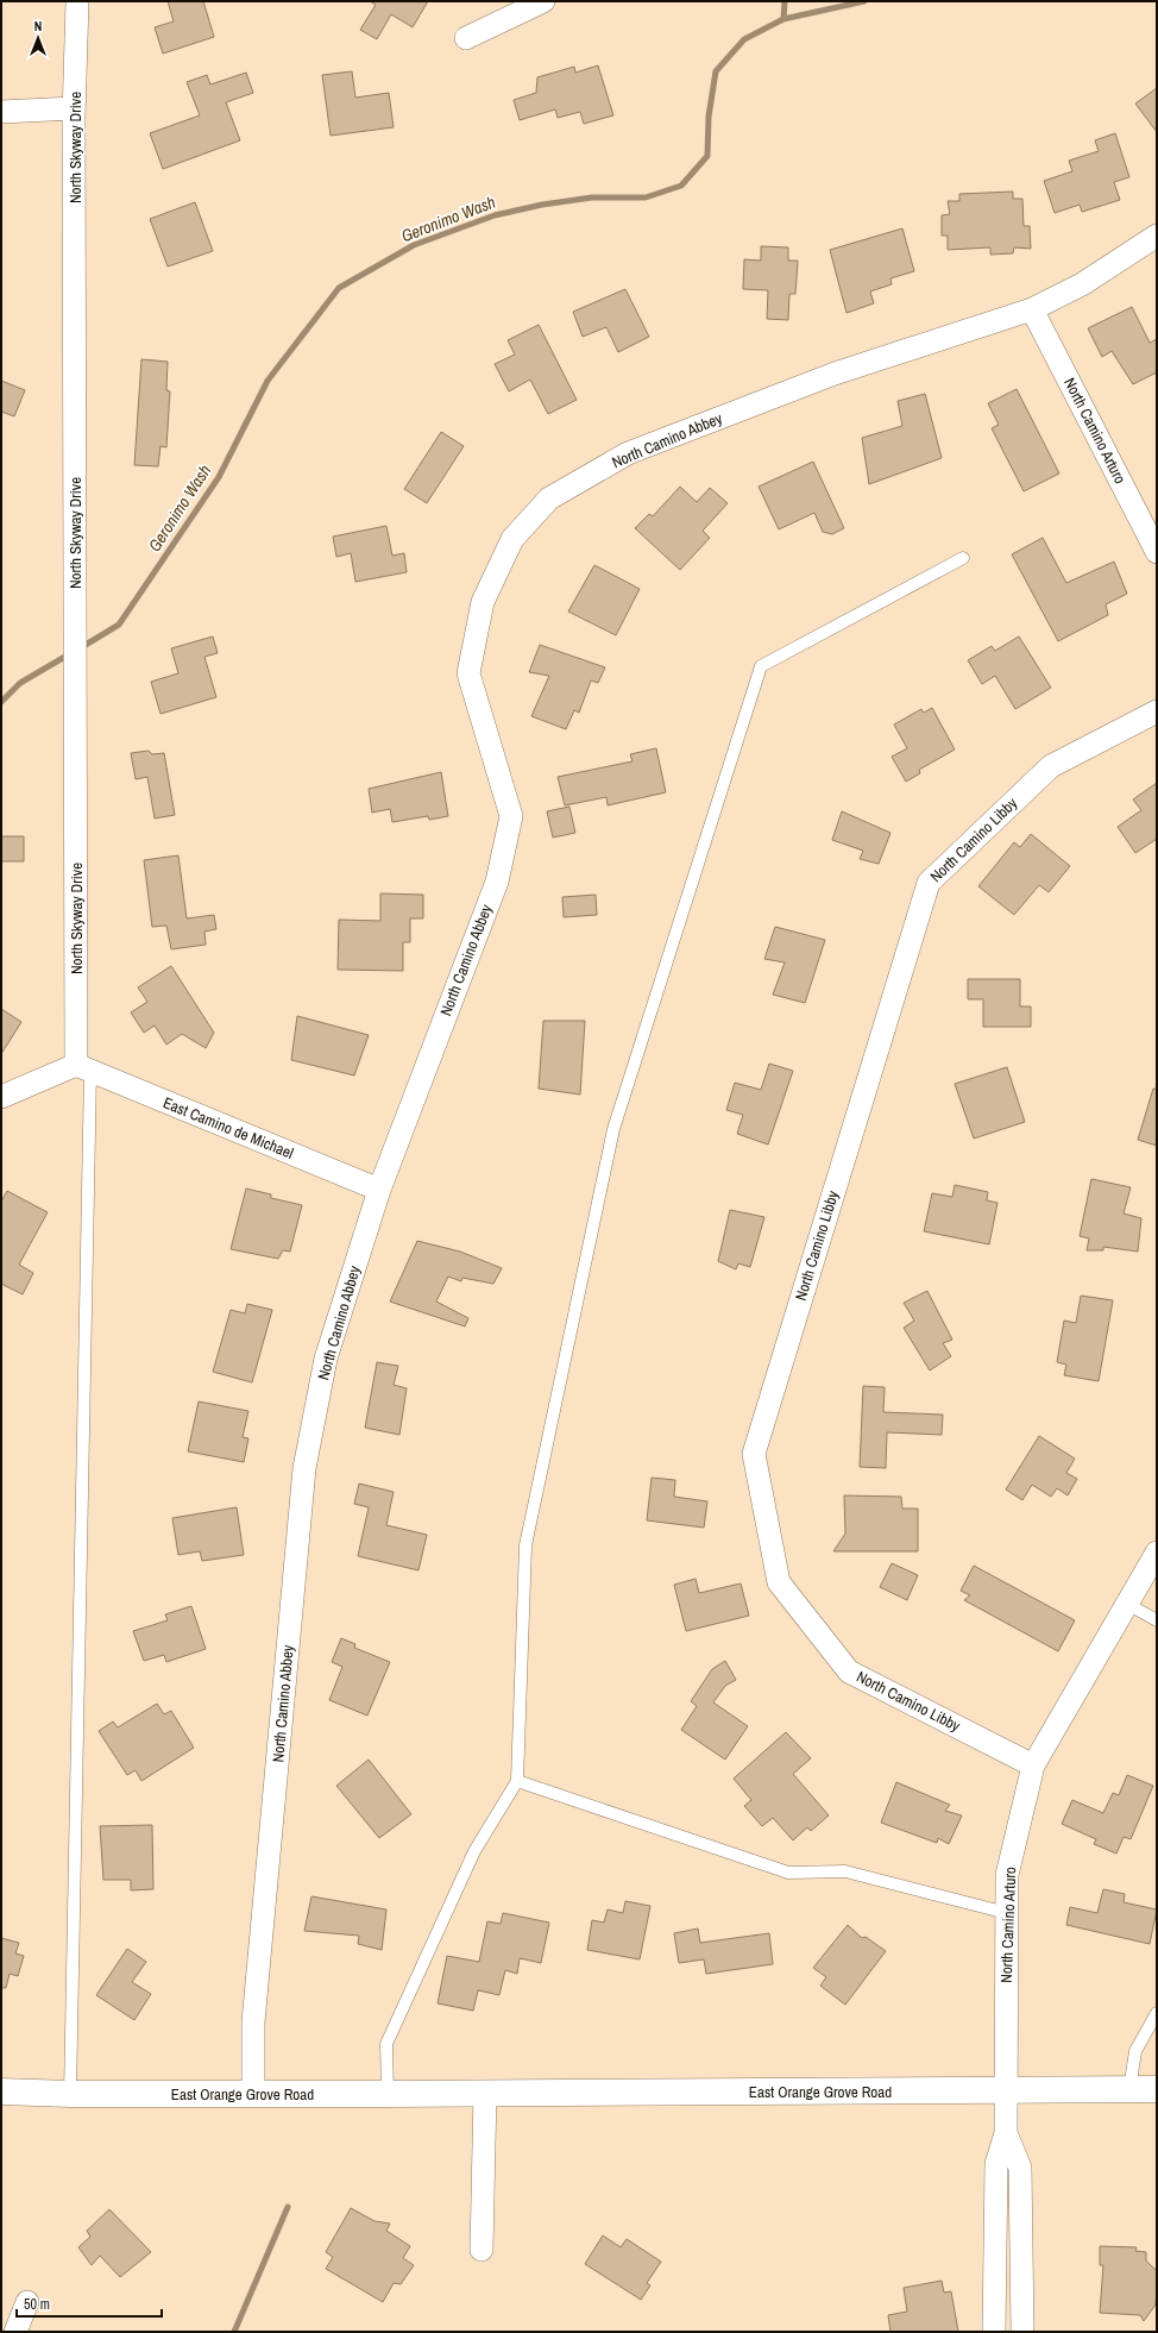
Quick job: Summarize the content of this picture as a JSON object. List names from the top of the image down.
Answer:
{
  "streets": {
    "main road": ["East Orange Grove Road"],
    "street": [
      "North Skyway Drive",
      "North Camino Arturo",
      "North Camino Abbey",
      "North Camino Libby",
      "East Camino de Michael"
    ]
  },
  "crossings": [
    ["North Skyway Drive", "East Camino de Michael"],
    ["North Camino Arturo", "North Camino Abbey"],
    ["North Camino Arturo", "North Camino Libby"],
    ["North Camino Arturo", "East Orange Grove Road"],
    ["North Camino Abbey", "East Camino de Michael"],
    ["North Camino Abbey", "East Orange Grove Road"]
  ],
  "water": ["Geronimo Wash"],
  "scale_bar": "50 m",
  "north": "top"
}
